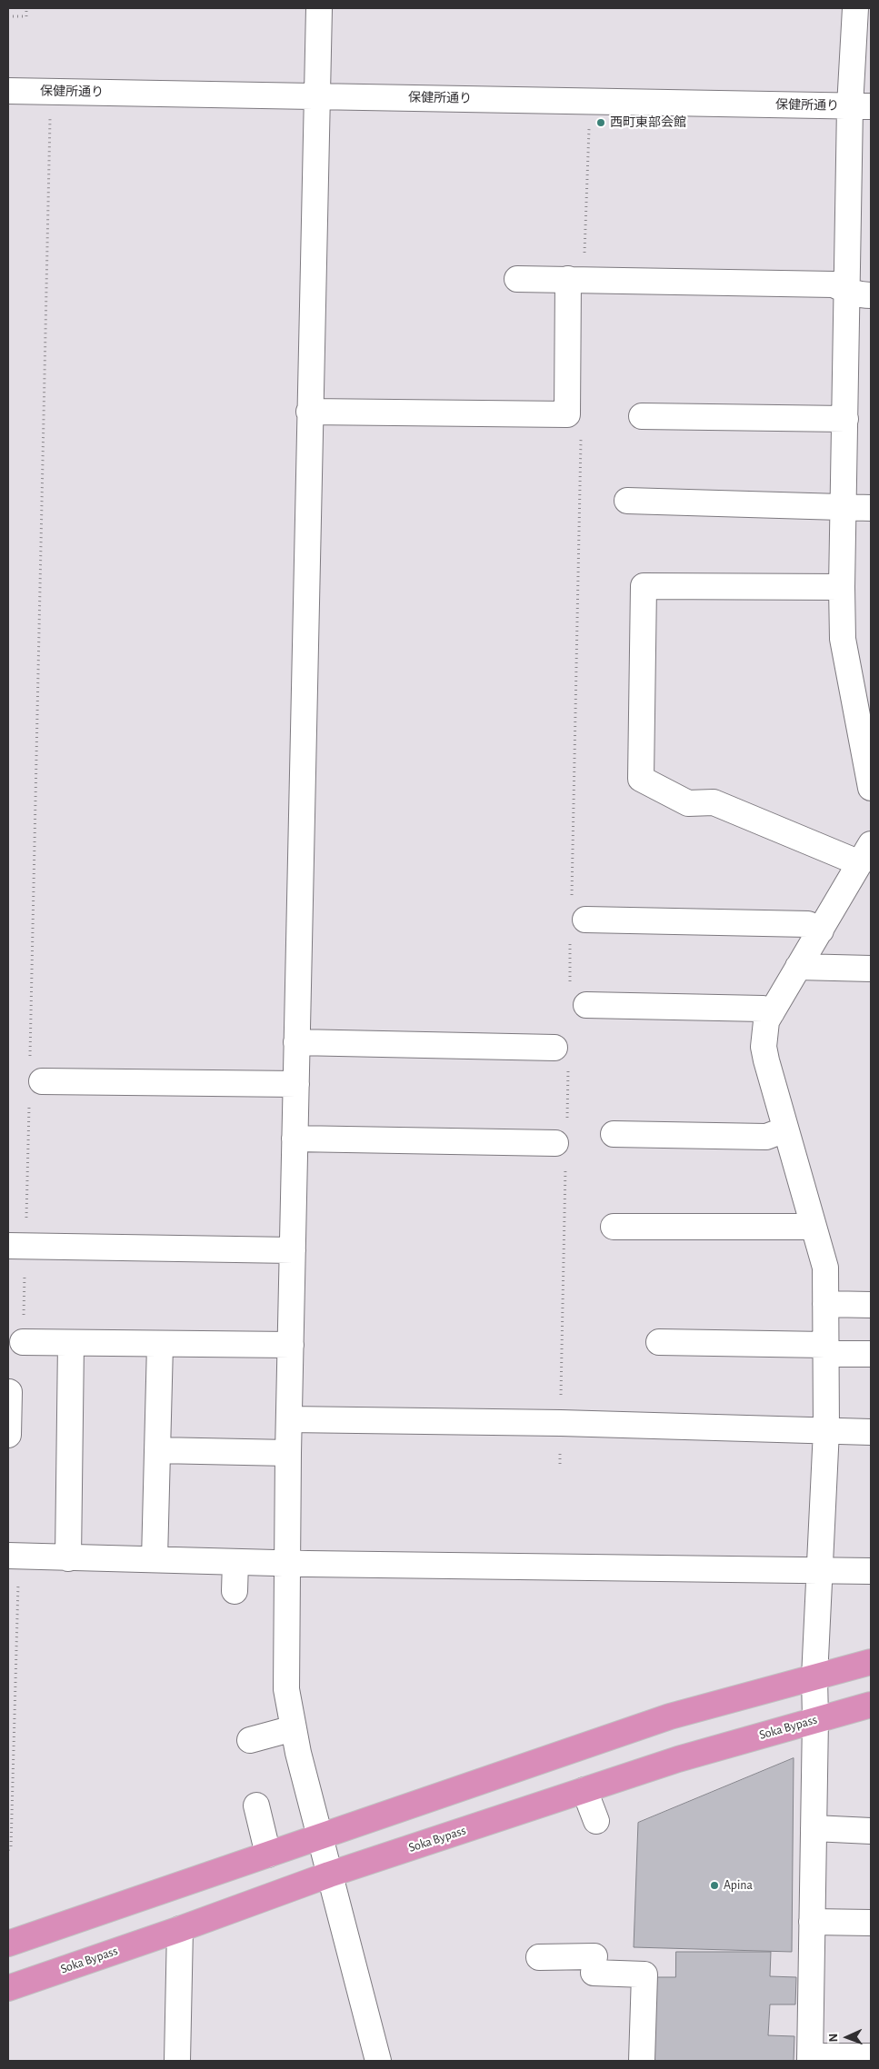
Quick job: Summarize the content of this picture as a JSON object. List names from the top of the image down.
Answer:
{
  "streets": {
    "highway": ["Soka Bypass"],
    "street": ["保健所通り"]
  },
  "places": ["西町東部会館", "Apina"],
  "north": "left"
}
